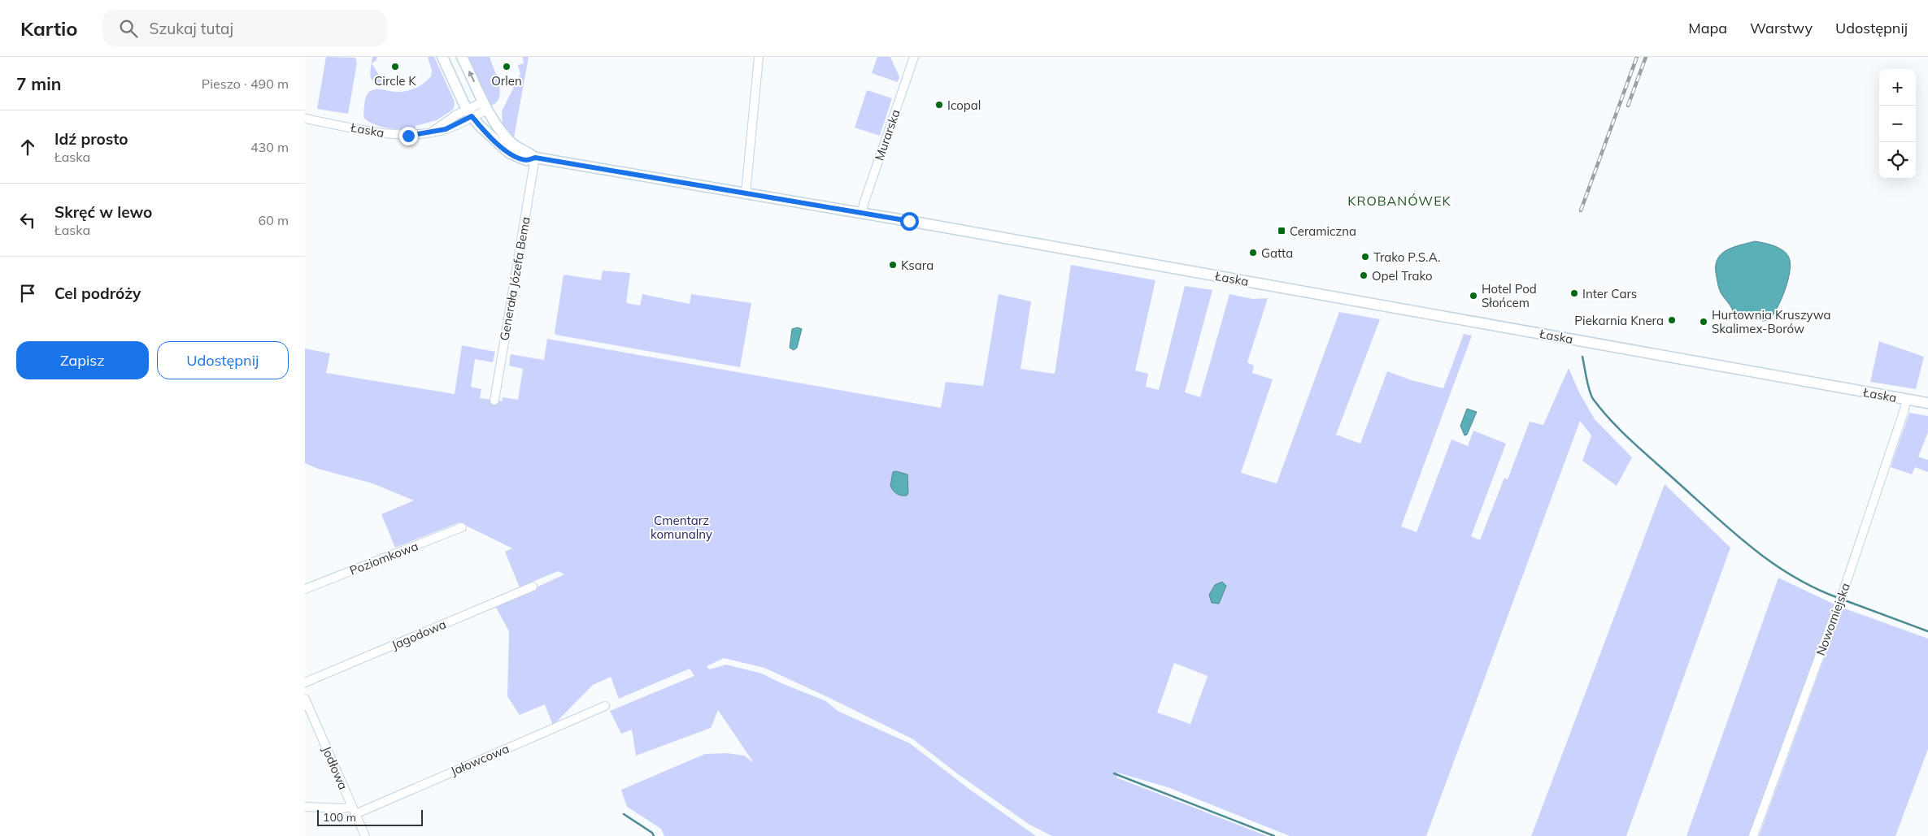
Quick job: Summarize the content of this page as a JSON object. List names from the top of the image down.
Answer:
{
  "streets": {
    "main road": ["Łaska"],
    "street": [
      "Murarska",
      "Generała Józefa Bema",
      "Poziomkowa",
      "Nowomiejska",
      "Jagodowa",
      "Jałowcowa",
      "Jodłowa"
    ]
  },
  "crossings": [
    ["Łaska", "Murarska"],
    ["Łaska", "Generała Józefa Bema"],
    ["Łaska", "Nowomiejska"],
    ["Jałowcowa", "Jodłowa"]
  ],
  "districts": ["KROBANÓWEK"],
  "parks": ["Cmentarz komunalny"],
  "places": {
    "other": [
      "Circle K",
      "Orlen",
      "Icopal",
      "Gatta",
      "Trako P.S.A.",
      "Ksara",
      "Opel Trako",
      "Inter Cars",
      "Hotel Pod Słońcem",
      "Piekarnia Knera",
      "Hurtownia Kruszywa Skalimex-Borów"
    ],
    "transit": ["Ceramiczna"]
  },
  "scale_bar": "100 m",
  "page": {
    "header": "Kartio",
    "search": "Szukaj tutaj",
    "nav": ["Mapa", "Warstwy", "Udostępnij"],
    "heading": ["7 min", "Pieszo · 490 m"],
    "map_buttons": ["+", "−"],
    "list": [
      ["Idź prosto", "Łaska", "430 m"],
      ["Skręć w lewo", "Łaska", "60 m"],
      "Cel podróży"
    ],
    "buttons": ["Zapisz", "Udostępnij"],
    "scale": "100 m"
  }
}
